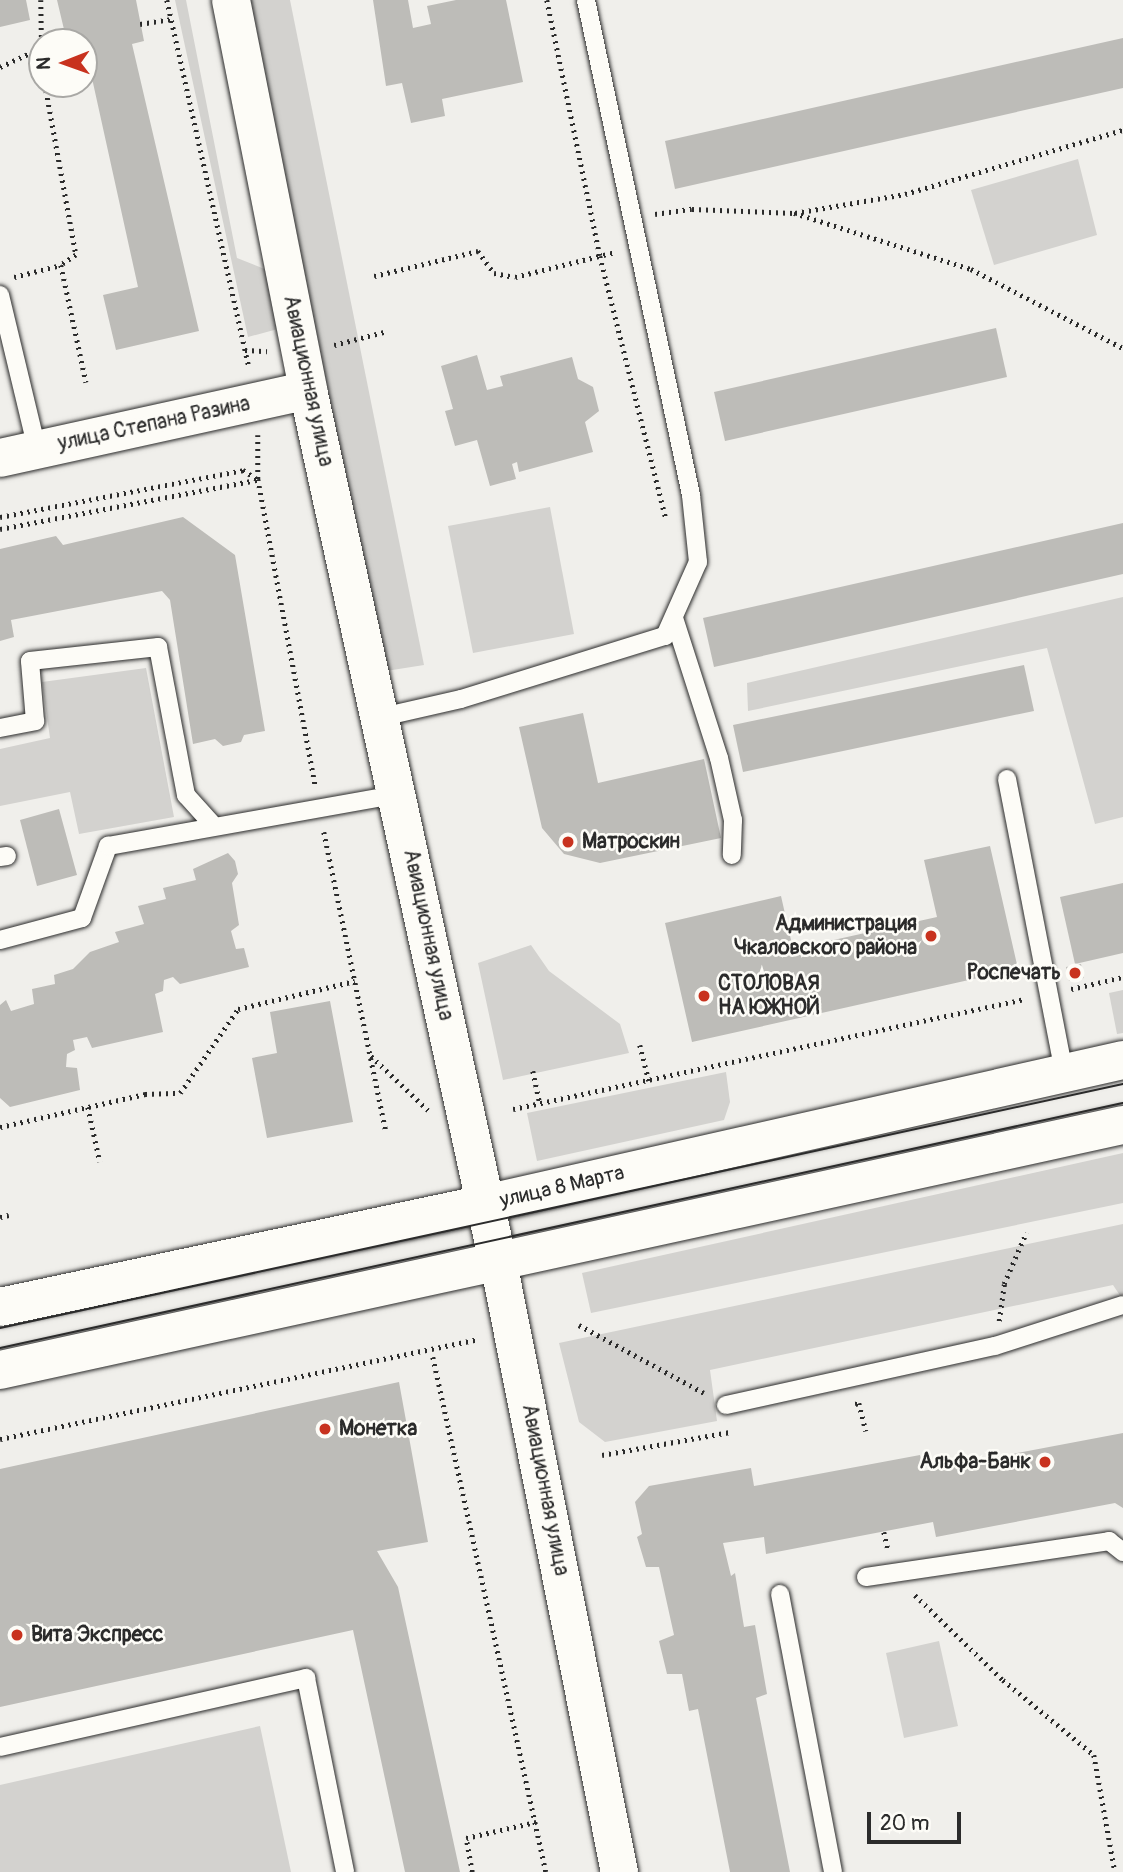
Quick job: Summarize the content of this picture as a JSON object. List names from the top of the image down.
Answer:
{
  "streets": {
    "main road": ["Авиационная улица", "улица Степана Разина", "улица 8 Марта"]
  },
  "crossings": [
    ["Авиационная улица", "улица Степана Разина"],
    ["Авиационная улица", "улица 8 Марта"]
  ],
  "places": [
    "Матроскин",
    "Администрация Чкаловского района",
    "Роспечать",
    "СТОЛОВАЯ НА ЮЖНОЙ",
    "Монетка",
    "Альфа-Банк",
    "Вита Экспресс"
  ],
  "scale_bar": "20 m",
  "north": "left"
}
